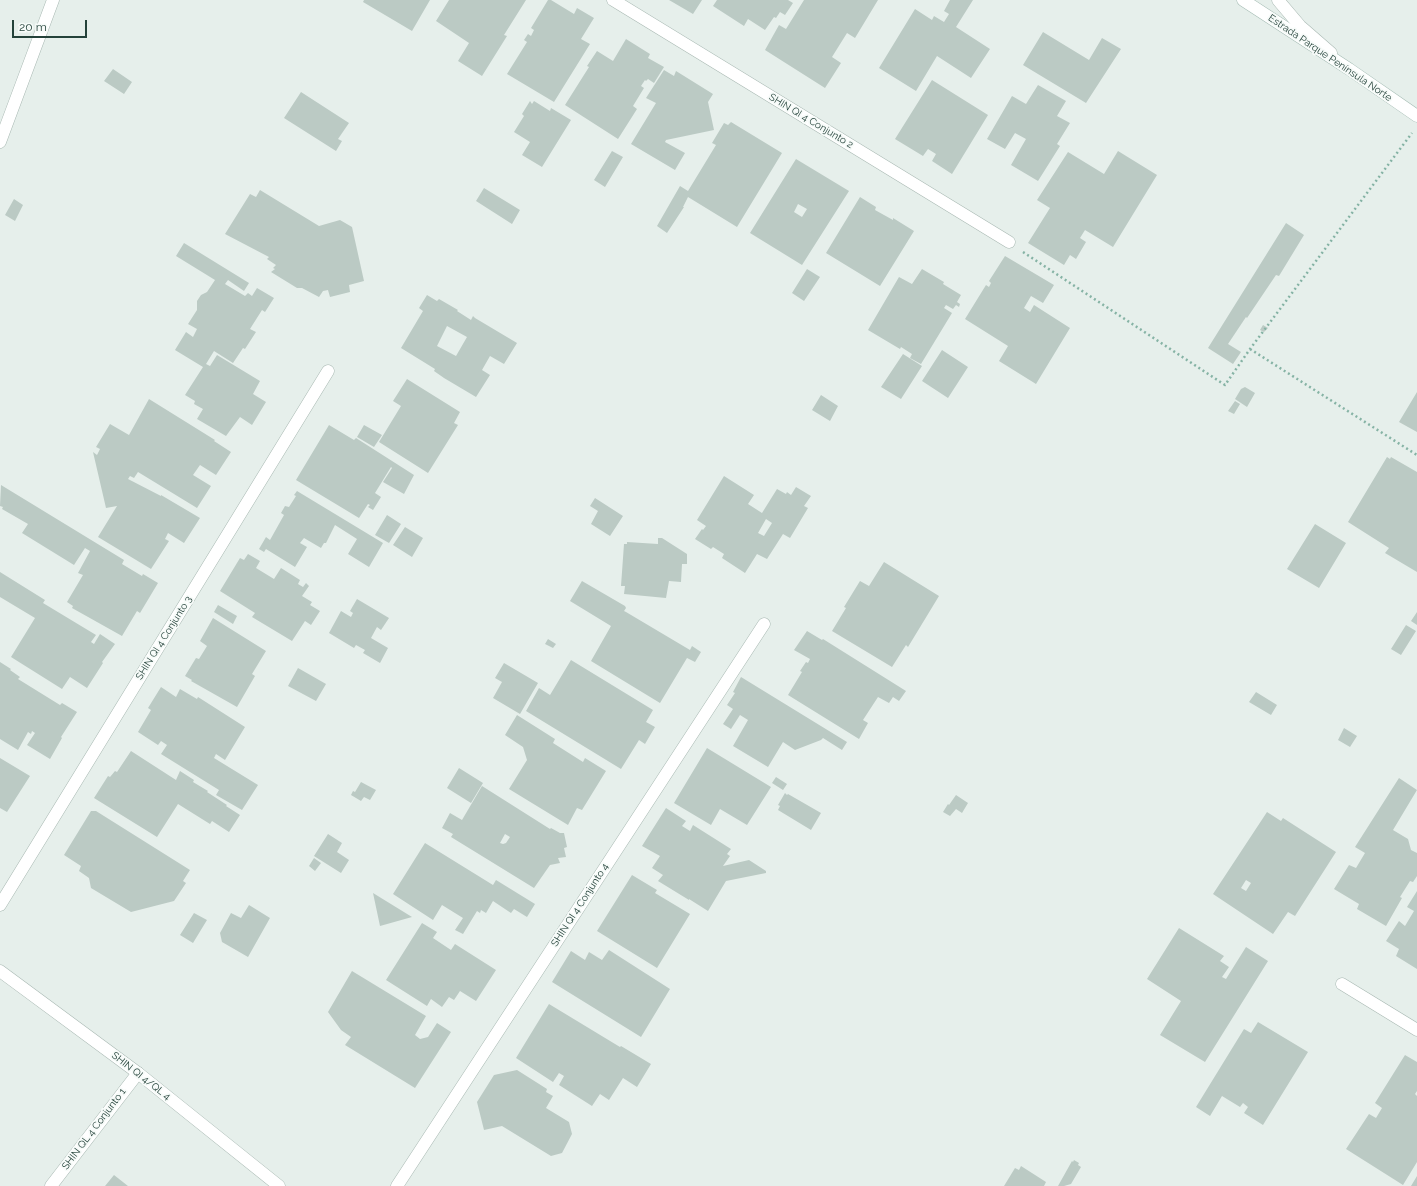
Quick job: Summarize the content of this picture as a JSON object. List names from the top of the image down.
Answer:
{
  "streets": {
    "street": [
      "Estrada Parque Península Norte",
      "SHIN QI 4 Conjunto 2",
      "SHIN QI 4 Conjunto 3",
      "SHIN QI 4 Conjunto 4",
      "SHIN QI 4/QL 4",
      "SHIN QL 4 Conjunto 1"
    ]
  },
  "crossings": [
    ["SHIN QI 4/QL 4", "SHIN QL 4 Conjunto 1"]
  ],
  "scale_bar": "20 m"
}
